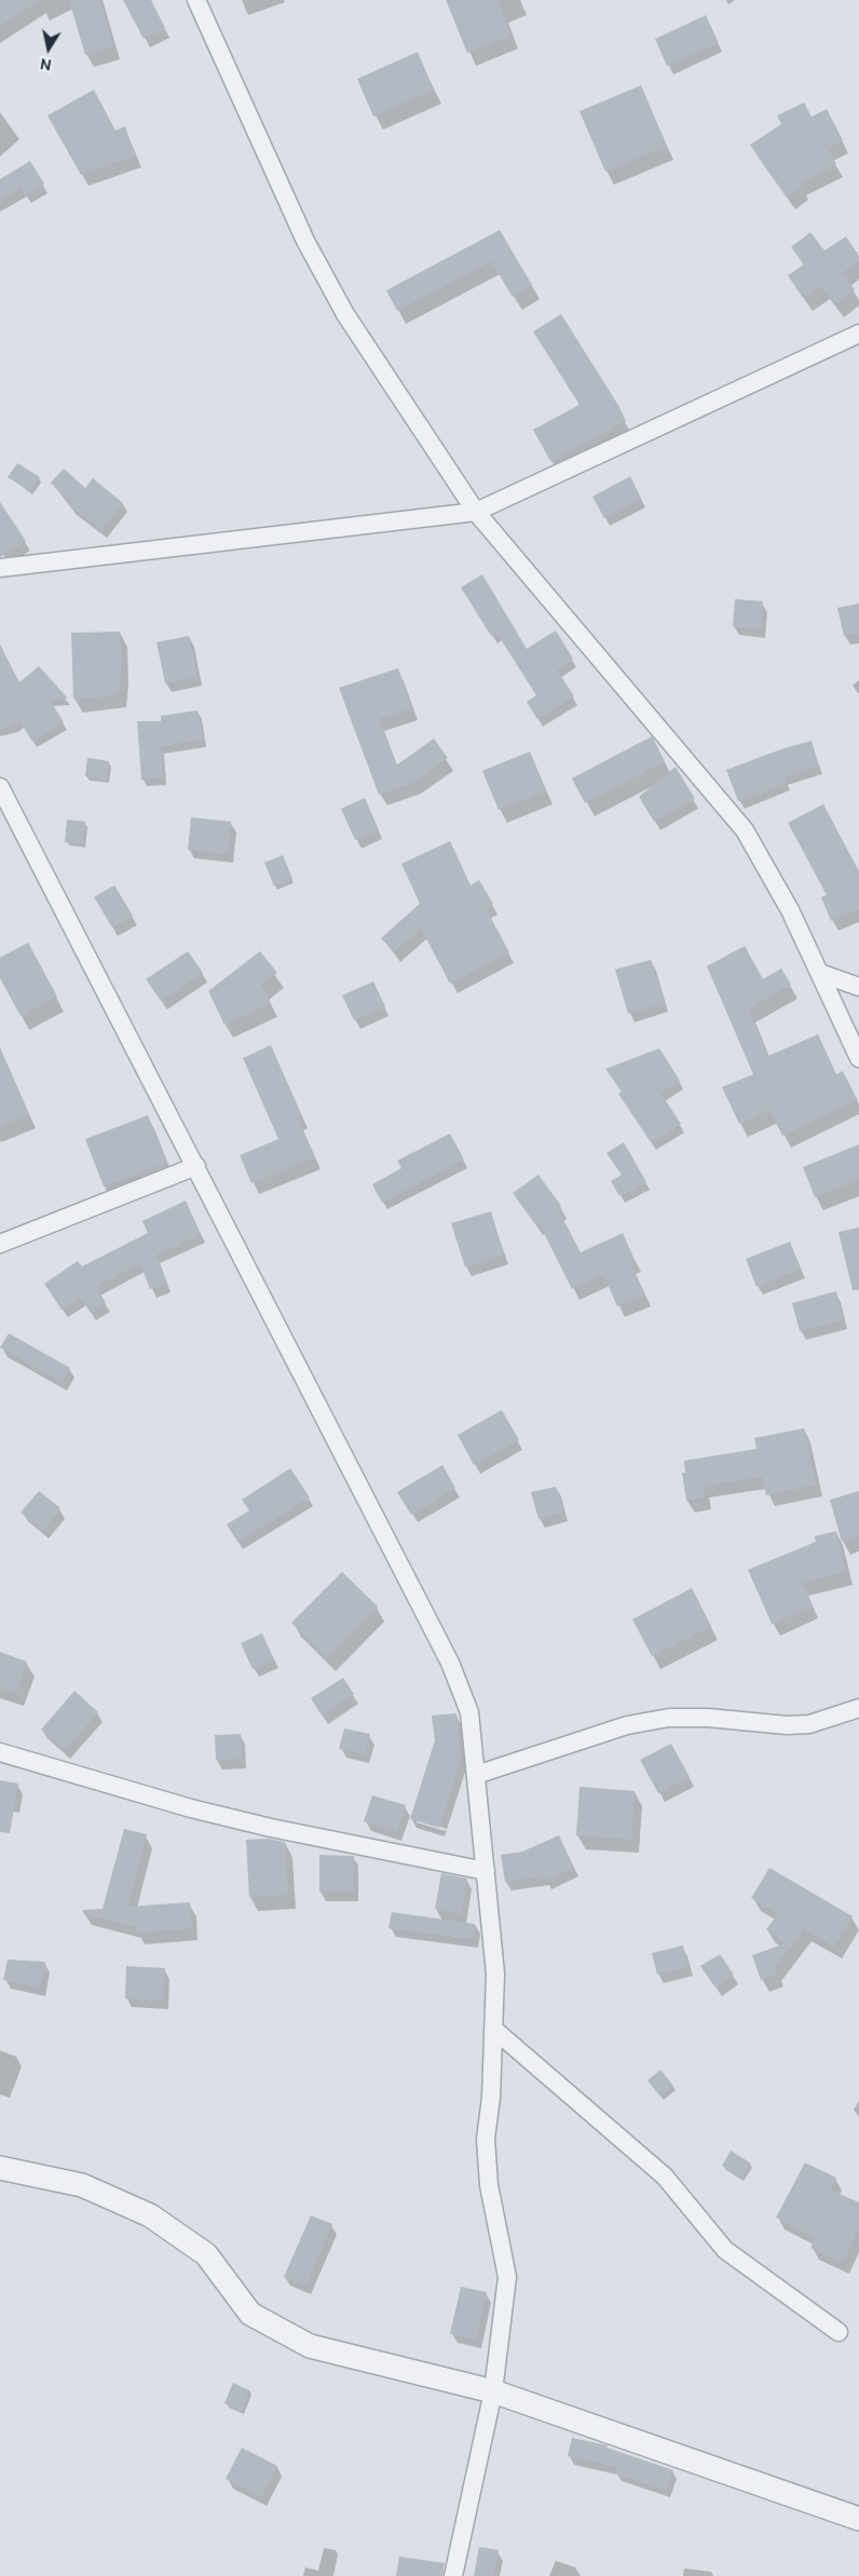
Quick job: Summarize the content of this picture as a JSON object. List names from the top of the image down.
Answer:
{
  "north": "bottom"
}
